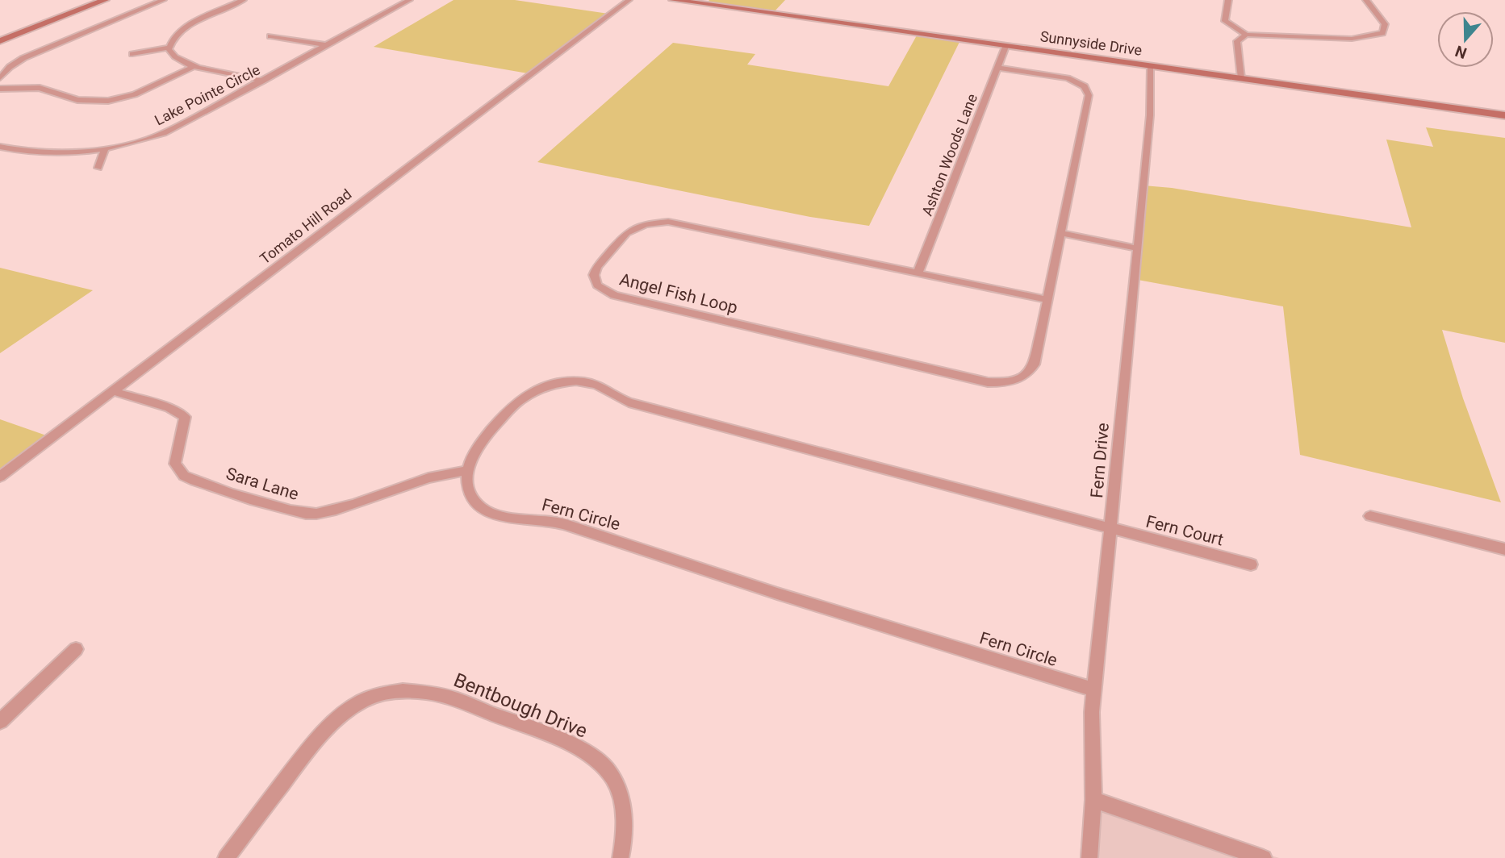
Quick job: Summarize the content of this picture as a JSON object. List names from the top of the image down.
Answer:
{
  "streets": {
    "street": [
      "Sunnyside Drive",
      "Lake Pointe Circle",
      "Ashton Woods Lane",
      "Tomato Hill Road",
      "Angel Fish Loop",
      "Fern Drive",
      "Sara Lane",
      "Fern Circle",
      "Fern Court",
      "Bentbough Drive"
    ]
  },
  "crossings": [
    ["Sunnyside Drive", "Ashton Woods Lane"],
    ["Sunnyside Drive", "Fern Drive"],
    ["Ashton Woods Lane", "Angel Fish Loop"],
    ["Tomato Hill Road", "Sara Lane"],
    ["Fern Drive", "Fern Circle"],
    ["Fern Drive", "Fern Court"],
    ["Sara Lane", "Fern Circle"]
  ],
  "north": "bottom"
}
